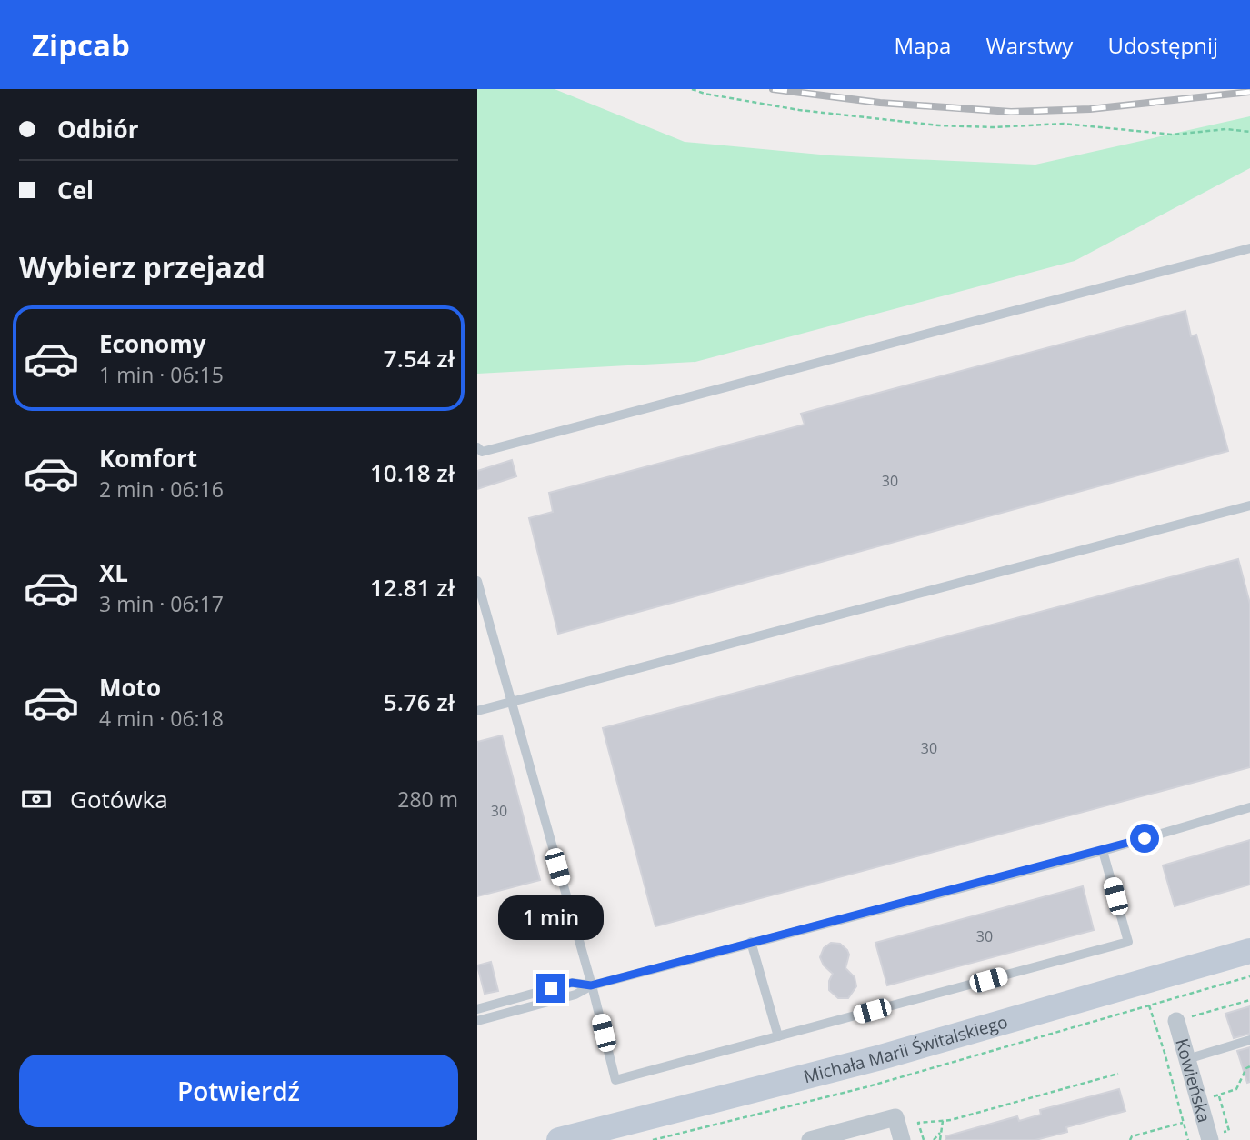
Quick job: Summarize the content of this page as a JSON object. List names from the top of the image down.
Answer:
{
  "streets": {
    "main road": ["Michała Marii Świtalskiego"],
    "street": ["Kowieńska"]
  },
  "house_numbers": [
    "30",
    "30",
    "30",
    "30"
  ],
  "page": {
    "header": "Zipcab",
    "nav": ["Mapa", "Warstwy", "Udostępnij"],
    "banner": ["Odbiór", "Cel"],
    "heading": "Wybierz przejazd",
    "list": [
      {
        "name": "Economy",
        "note": "1 min · 06:15",
        "value": "7.54 zł"
      },
      {
        "name": "Komfort",
        "note": "2 min · 06:16",
        "value": "10.18 zł"
      },
      {
        "name": "XL",
        "note": "3 min · 06:17",
        "value": "12.81 zł"
      },
      {
        "name": "Moto",
        "note": "4 min · 06:18",
        "value": "5.76 zł"
      }
    ],
    "pay": ["Gotówka", "280 m"],
    "bubble": "1 min",
    "buttons": "Potwierdź"
  }
}
